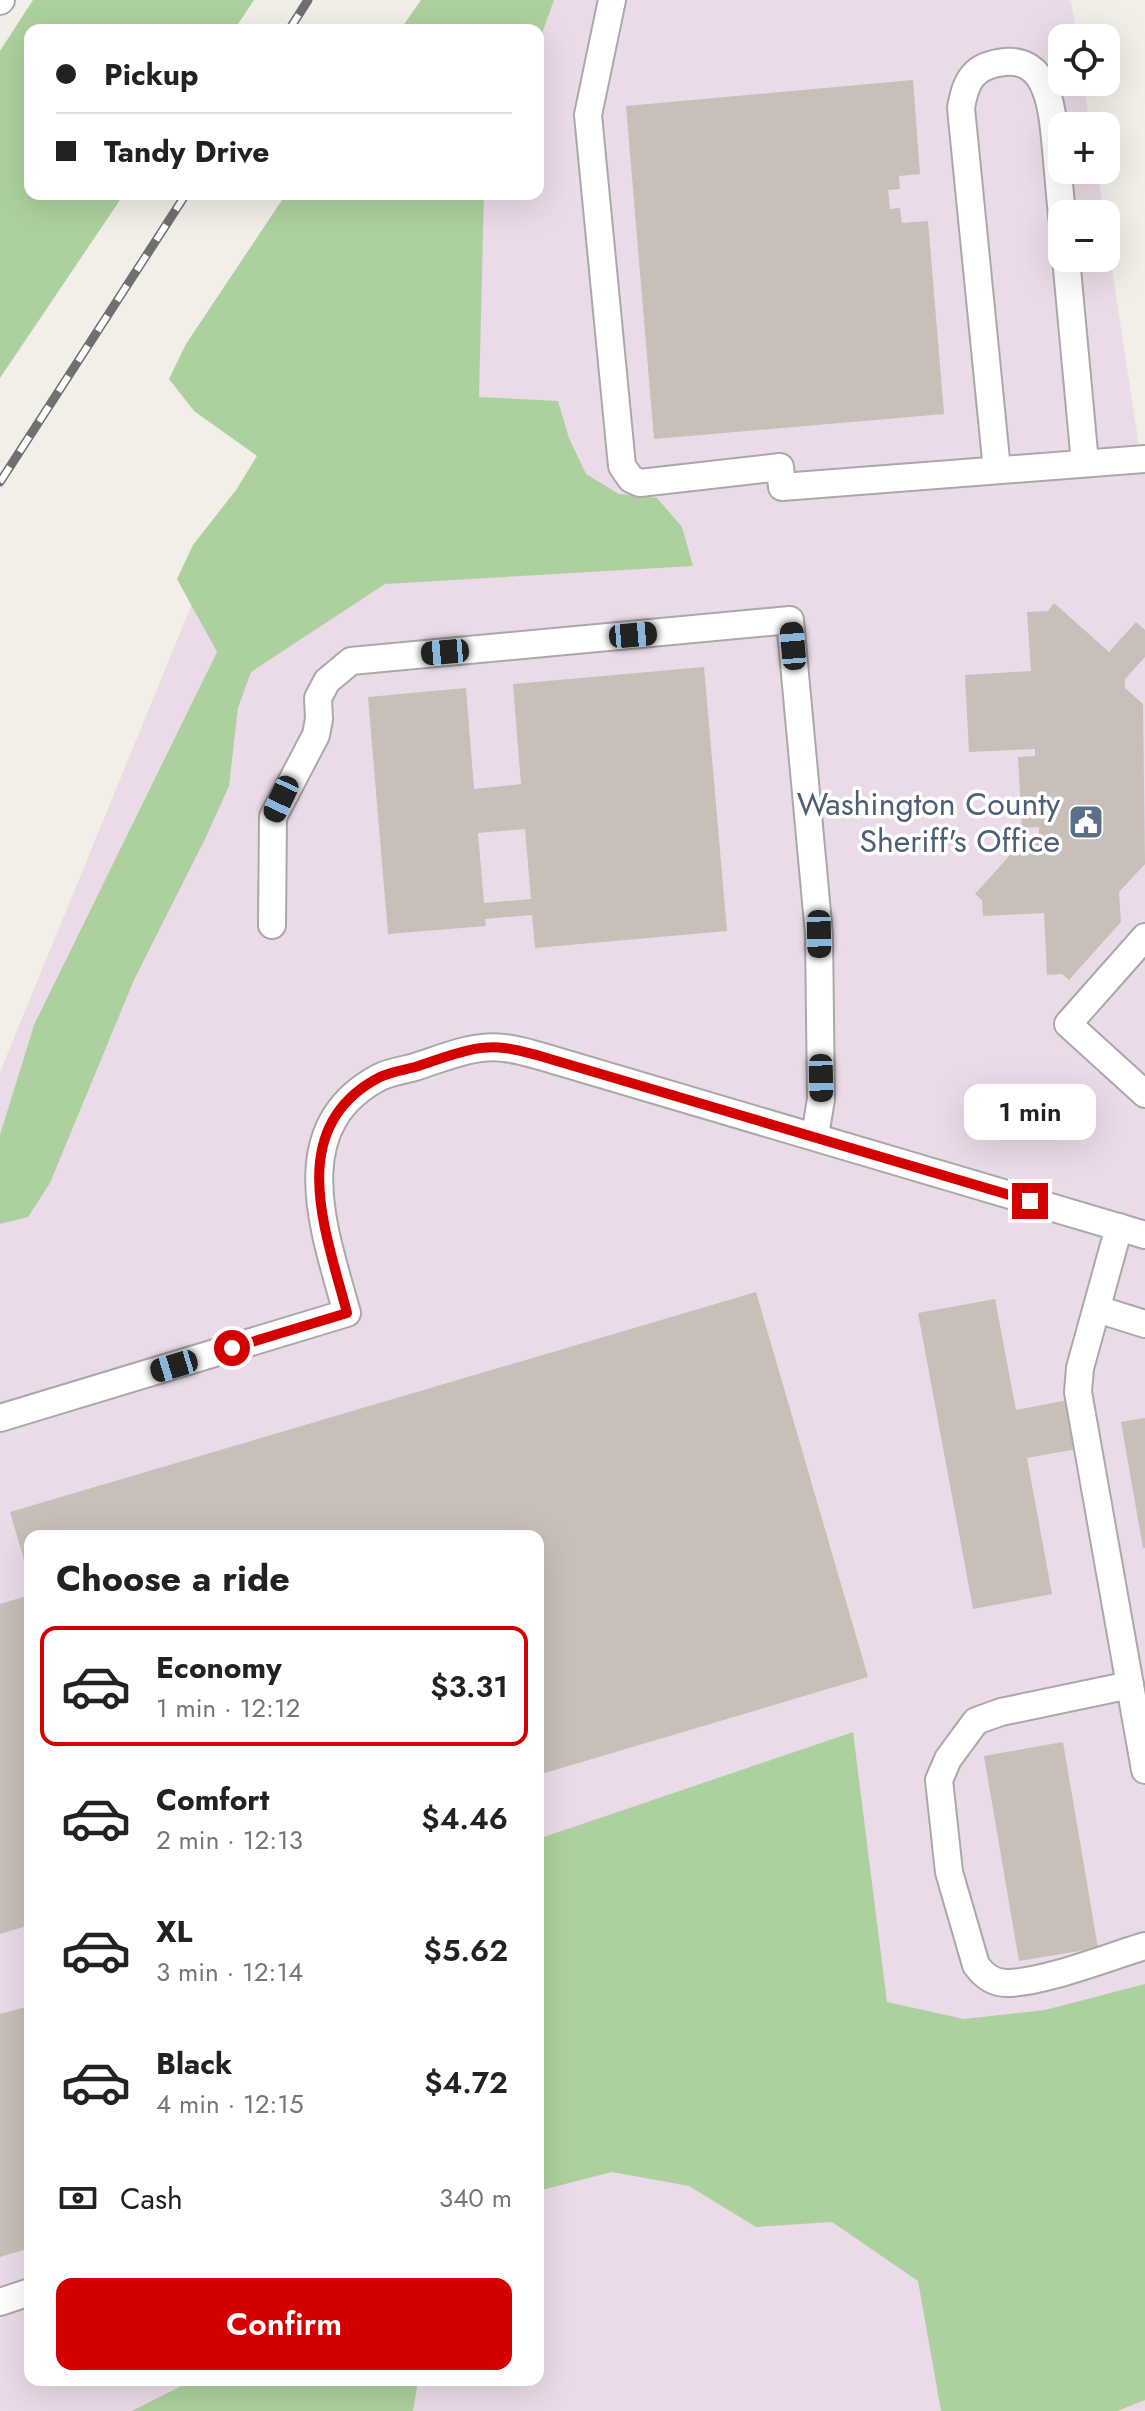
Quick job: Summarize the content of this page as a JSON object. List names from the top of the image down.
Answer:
{
  "places": {
    "public building": ["Washington County Sheriff's Office"]
  },
  "page": {
    "map_buttons": ["+", "−"],
    "banner": ["Pickup", "Tandy Drive"],
    "bubble": "1 min",
    "heading": "Choose a ride",
    "list": [
      {
        "name": "Economy",
        "note": "1 min · 12:12",
        "value": "$3.31"
      },
      {
        "name": "Comfort",
        "note": "2 min · 12:13",
        "value": "$4.46"
      },
      {
        "name": "XL",
        "note": "3 min · 12:14",
        "value": "$5.62"
      },
      {
        "name": "Black",
        "note": "4 min · 12:15",
        "value": "$4.72"
      }
    ],
    "pay": ["Cash", "340 m"],
    "buttons": "Confirm"
  }
}
